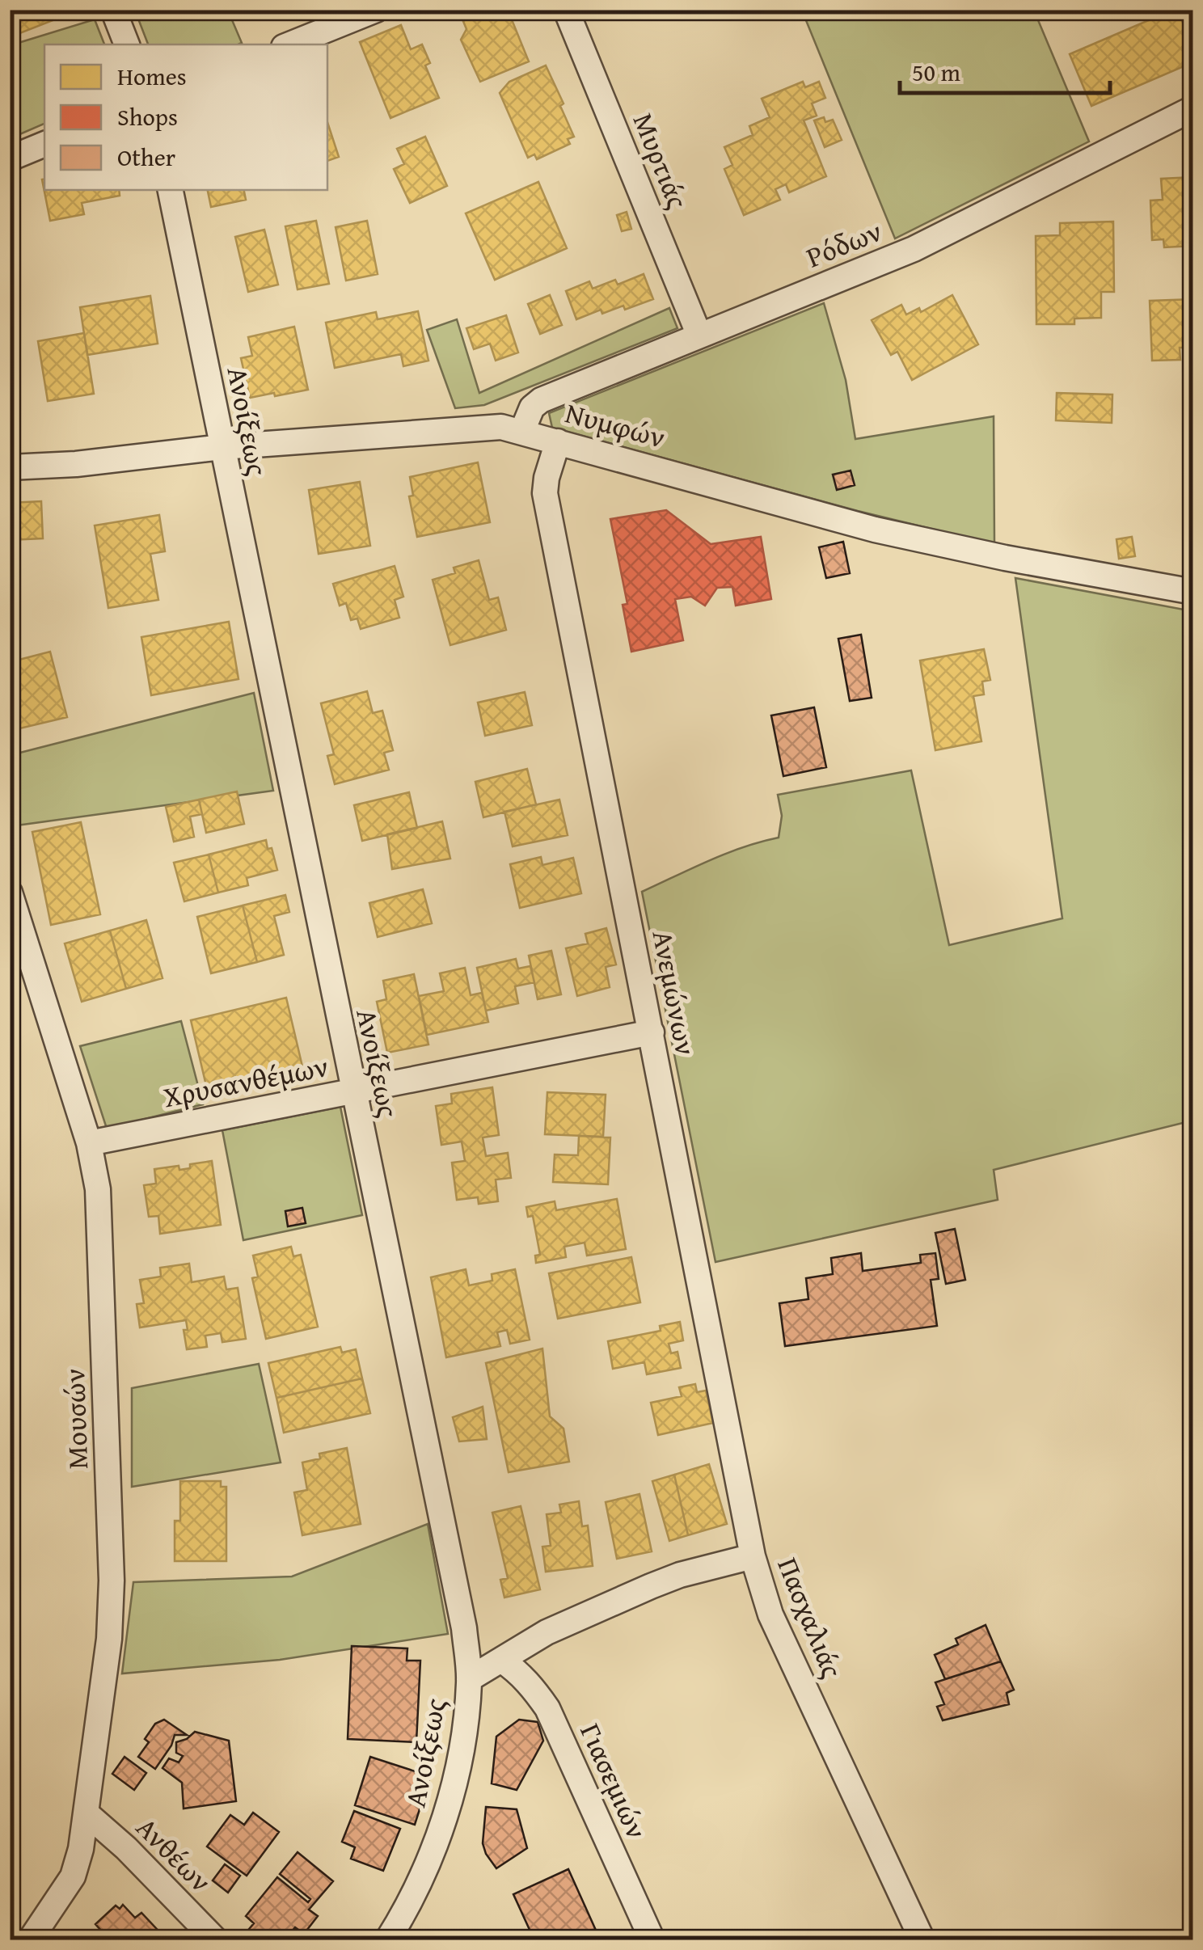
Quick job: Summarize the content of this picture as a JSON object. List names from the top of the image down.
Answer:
{
  "streets": {
    "street": [
      "Μυρτιάς",
      "Ρόδων",
      "Ανοίξεως",
      "Νυμφών",
      "Ανεμώνων",
      "Χρυσανθέμων",
      "Μουσών",
      "Πασχαλιάς",
      "Γιασεμιών",
      "Ανθέων"
    ]
  },
  "crossings": [
    ["Μυρτιάς", "Ρόδων"],
    ["Ρόδων", "Νυμφών"],
    ["Ανοίξεως", "Νυμφών"],
    ["Ανοίξεως", "Χρυσανθέμων"],
    ["Ανοίξεως", "Πασχαλιάς"],
    ["Νυμφών", "Ανεμώνων"],
    ["Ανεμώνων", "Χρυσανθέμων"],
    ["Ανεμώνων", "Πασχαλιάς"],
    ["Χρυσανθέμων", "Μουσών"],
    ["Μουσών", "Ανθέων"],
    ["Πασχαλιάς", "Γιασεμιών"]
  ],
  "legend": ["Homes", "Shops", "Other"],
  "scale_bar": "50 m"
}
